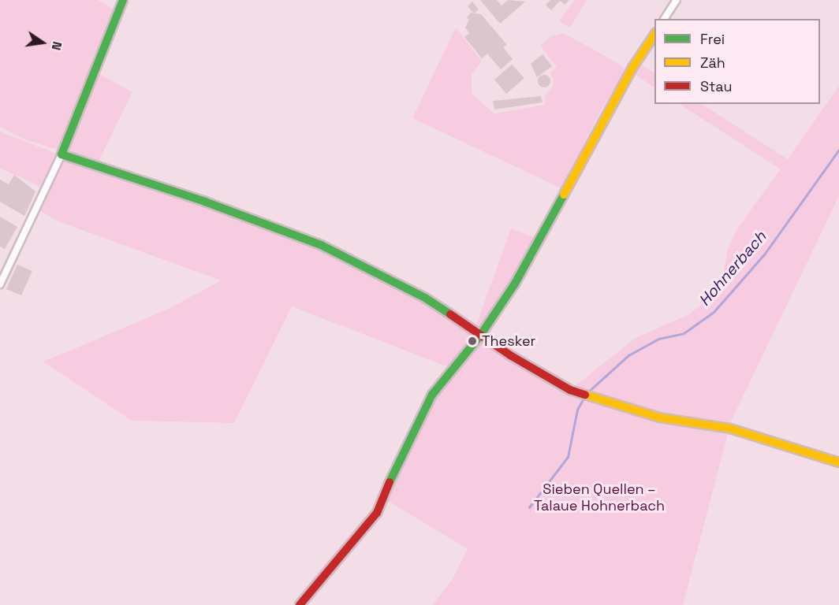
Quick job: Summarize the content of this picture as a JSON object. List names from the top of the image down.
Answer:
{
  "water": ["Hohnerbach"],
  "parks": ["Sieben Quellen – Talaue Hohnerbach"],
  "places": ["Thesker"],
  "legend": ["Frei", "Zäh", "Stau"],
  "north": "right"
}
